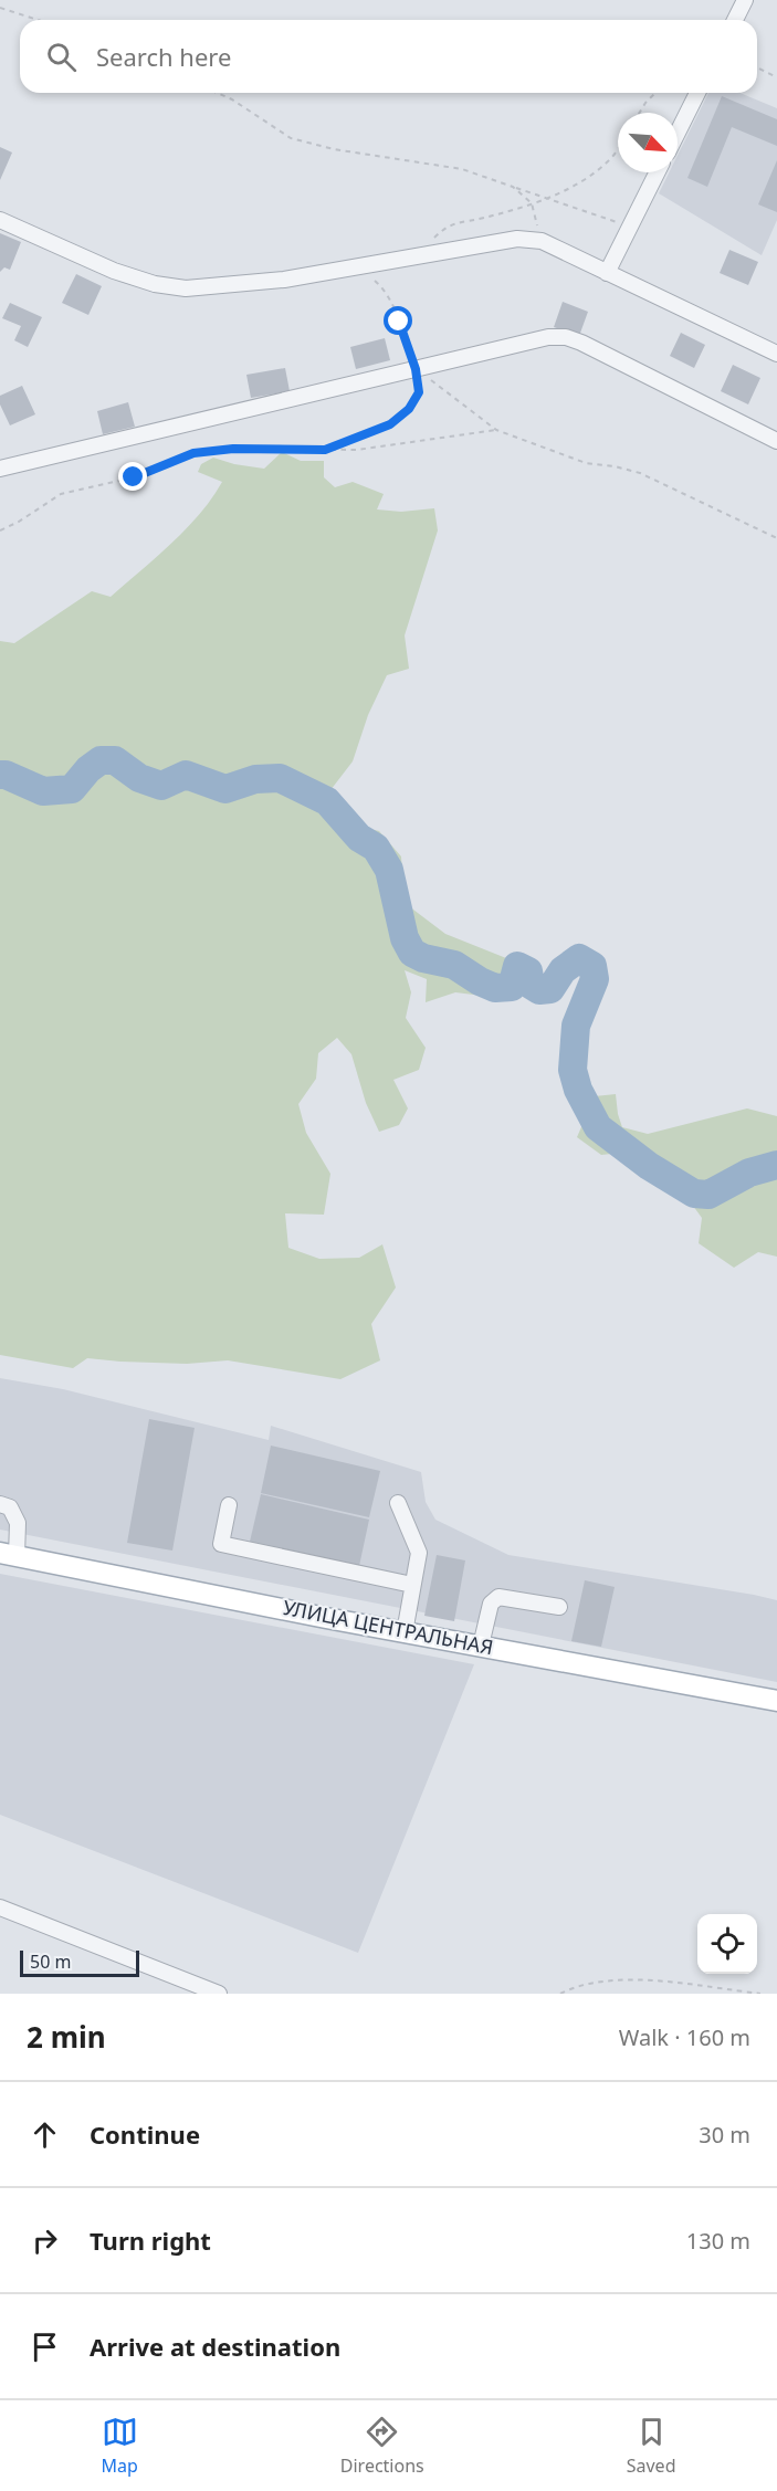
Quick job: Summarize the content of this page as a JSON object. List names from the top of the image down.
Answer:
{
  "streets": {
    "main road": ["УЛИЦА ЦЕНТРАЛЬНАЯ"]
  },
  "scale_bar": "50 m",
  "north": "bottom right",
  "page": {
    "search": "Search here",
    "scale": "50 m",
    "heading": ["2 min", "Walk · 160 m"],
    "list": [
      ["Continue", "30 m"],
      ["Turn right", "130 m"],
      "Arrive at destination"
    ],
    "nav": ["Map", "Directions", "Saved"]
  }
}
